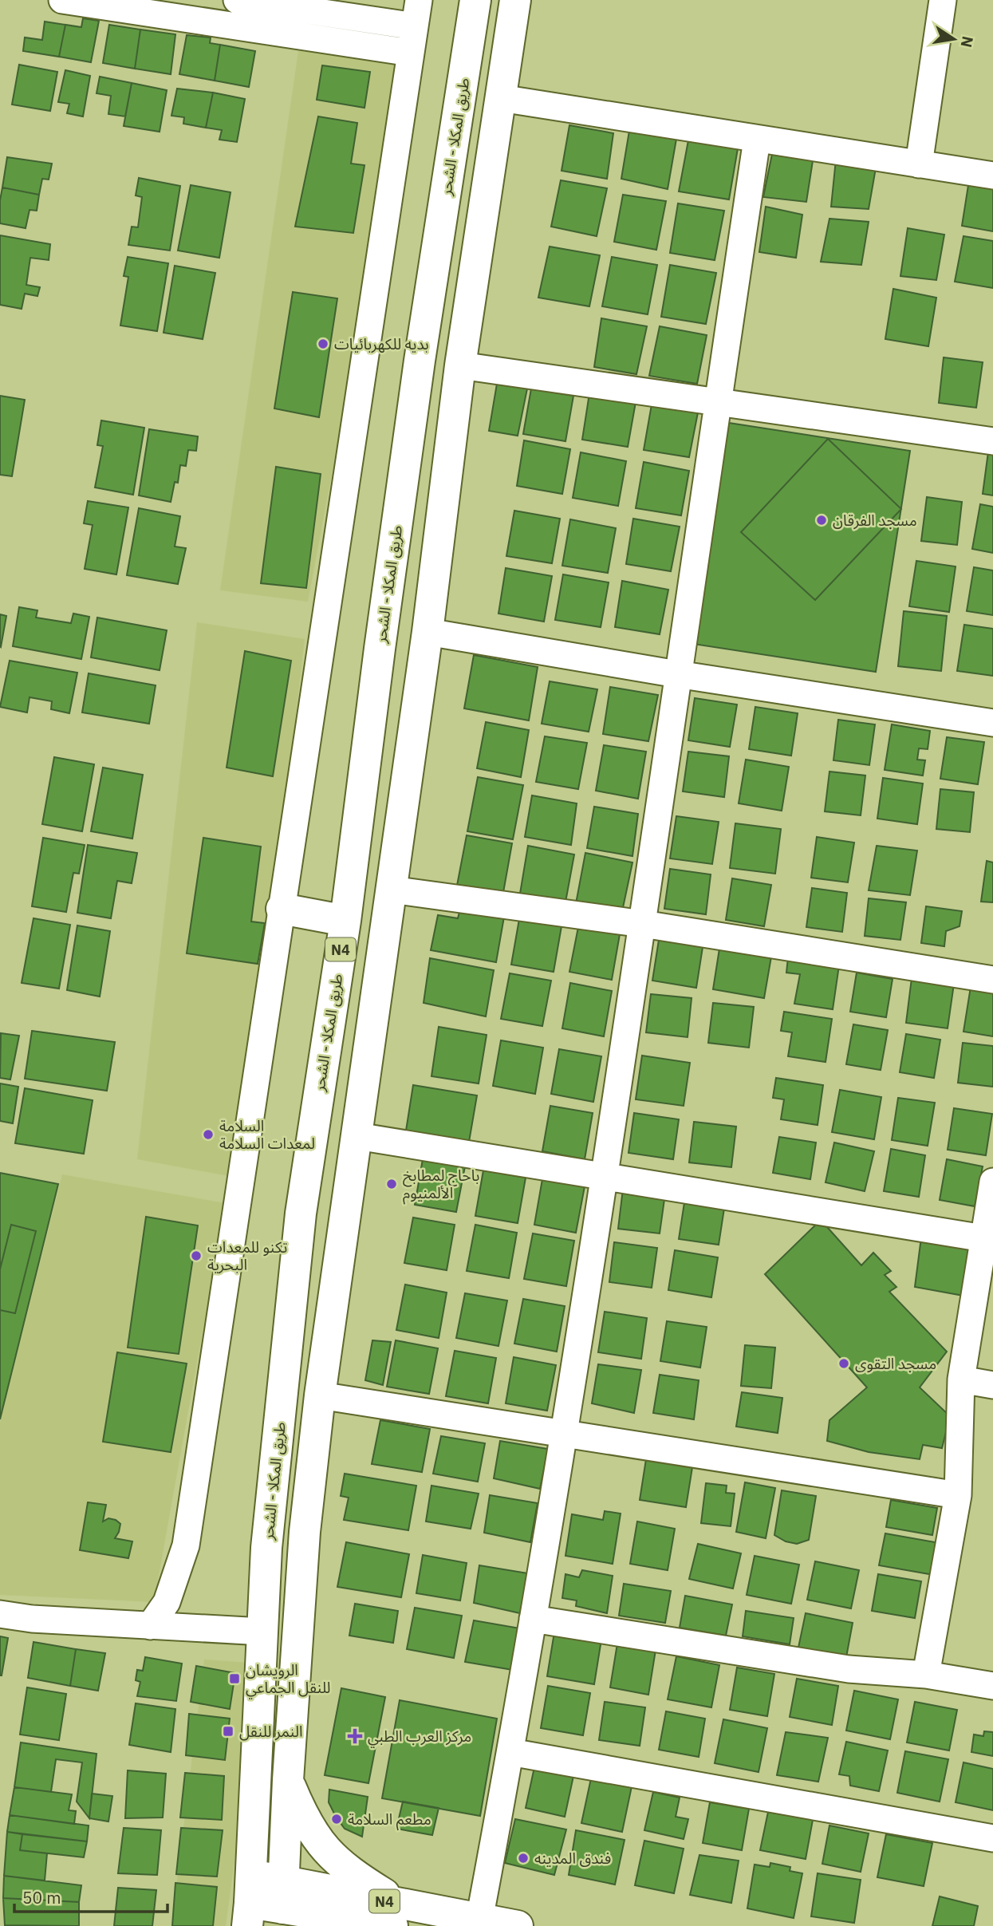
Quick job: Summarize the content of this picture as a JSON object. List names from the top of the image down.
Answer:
{
  "streets": {
    "highway": ["طريق المكلا - الشحر", "N4"]
  },
  "crossings": [
    ["طريق المكلا - الشحر", "N4"]
  ],
  "places": {
    "other": [
      "بديه للكهربائيات",
      "مسجد الفرقان",
      "السلامة لمعدات السلامة",
      "باحاج لمطابخ الألمنيوم",
      "تكنو للمعدات البحرية",
      "مسجد التقوى",
      "مطعم السلامة",
      "فندق المدينه"
    ],
    "transit": ["الرويشان للنقل الجماعي", "النمر للنقل"],
    "health": ["مركز العرب الطبي"]
  },
  "scale_bar": "50 m",
  "north": "right"
}
